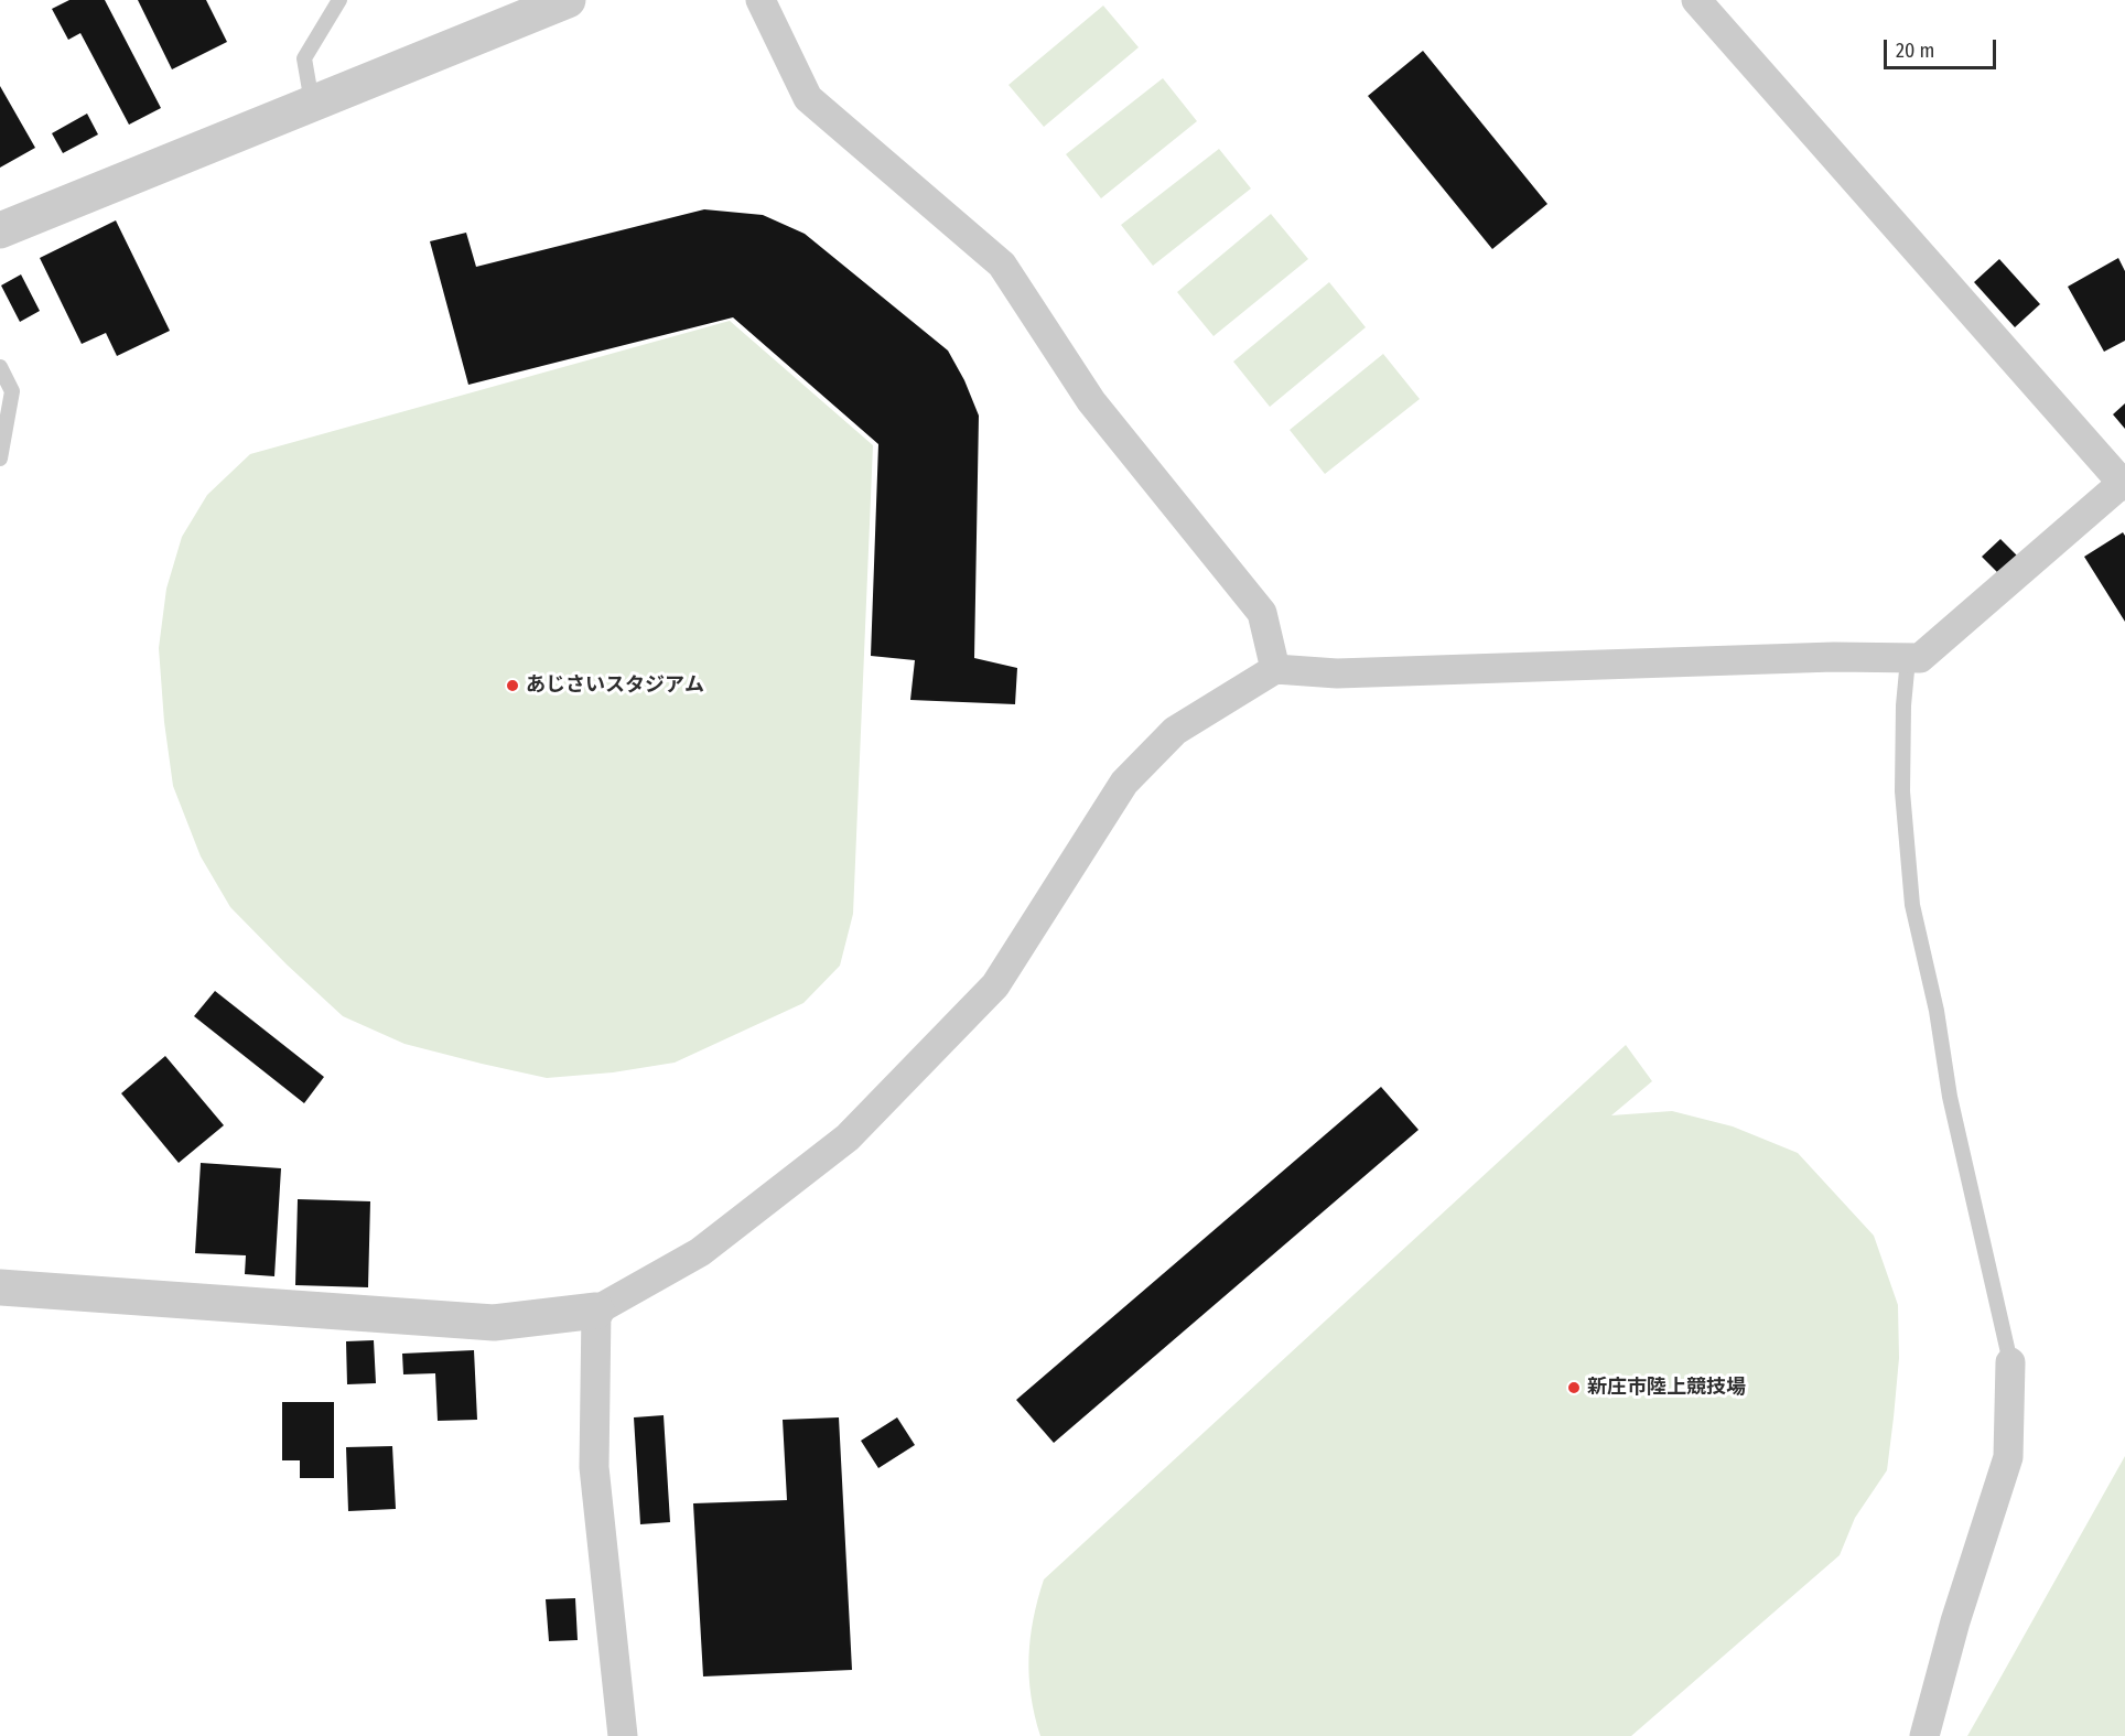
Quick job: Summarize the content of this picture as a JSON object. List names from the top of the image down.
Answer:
{
  "places": ["あじさいスタジアム", "新庄市陸上競技場"],
  "scale_bar": "20 m"
}
